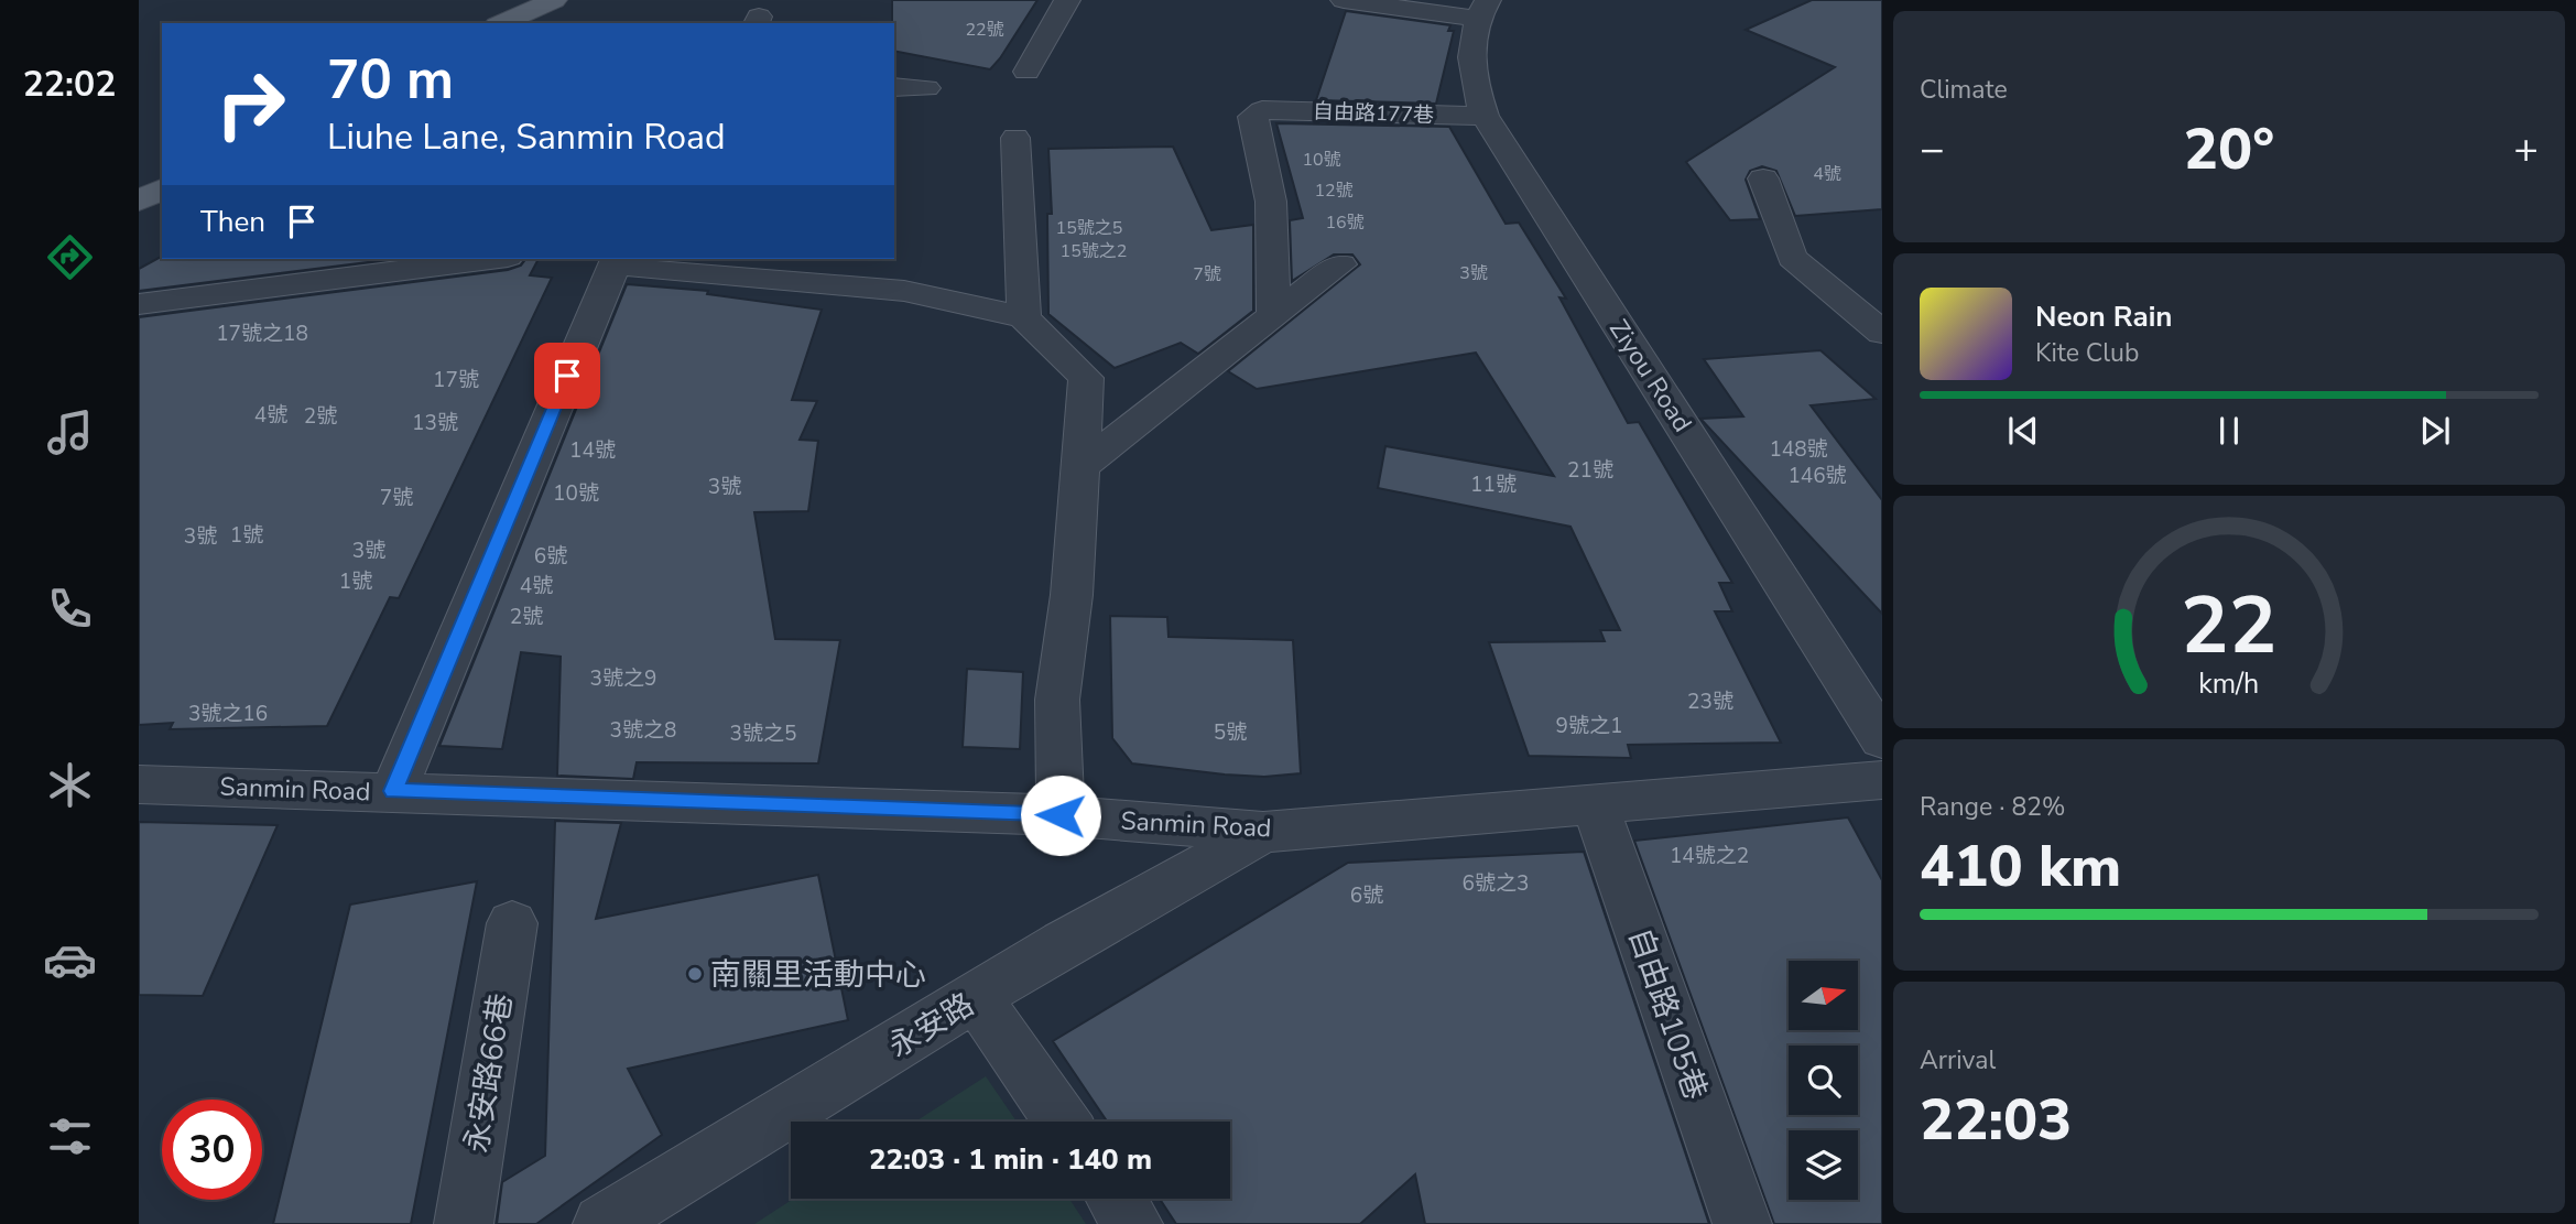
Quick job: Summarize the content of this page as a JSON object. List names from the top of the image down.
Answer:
{
  "streets": {
    "street": [
      "自由路177巷",
      "Ziyou Road",
      "Sanmin Road",
      "自由路105巷",
      "永安路",
      "永安路66巷"
    ]
  },
  "crossings": [
    ["自由路177巷", "Ziyou Road"],
    ["Sanmin Road", "自由路105巷"],
    ["Sanmin Road", "永安路"]
  ],
  "places": ["南關里活動中心"],
  "house_numbers": [
    "22號",
    "10號",
    "4號",
    "12號",
    "16號",
    "15號之5",
    "15號之2",
    "3號",
    "7號",
    "17號之18",
    "17號",
    "4號",
    "2號",
    "13號",
    "148號",
    "14號",
    "21號",
    "146號",
    "11號",
    "3號",
    "10號",
    "7號",
    "1號",
    "3號",
    "3號",
    "6號",
    "1號",
    "4號",
    "2號",
    "3號之9",
    "23號",
    "3號之16",
    "9號之1",
    "3號之8",
    "5號",
    "3號之5",
    "14號之2",
    "6號之3",
    "6號"
  ],
  "north": "right",
  "page": {
    "tabs": "22:02",
    "tile": [
      "Climate",
      ["Range · 82%", "410 km"],
      ["Arrival", "22:03"]
    ],
    "turn": ["70 m", "Liuhe Lane, Sanmin Road"],
    "heat": ["−", "20°", "+"],
    "then": "Then",
    "song": ["Neon Rain", "Kite Club"],
    "limit": "30",
    "trip": "22:03 · 1 min · 140 m",
    "gauge": ["22", "km/h"]
  }
}
